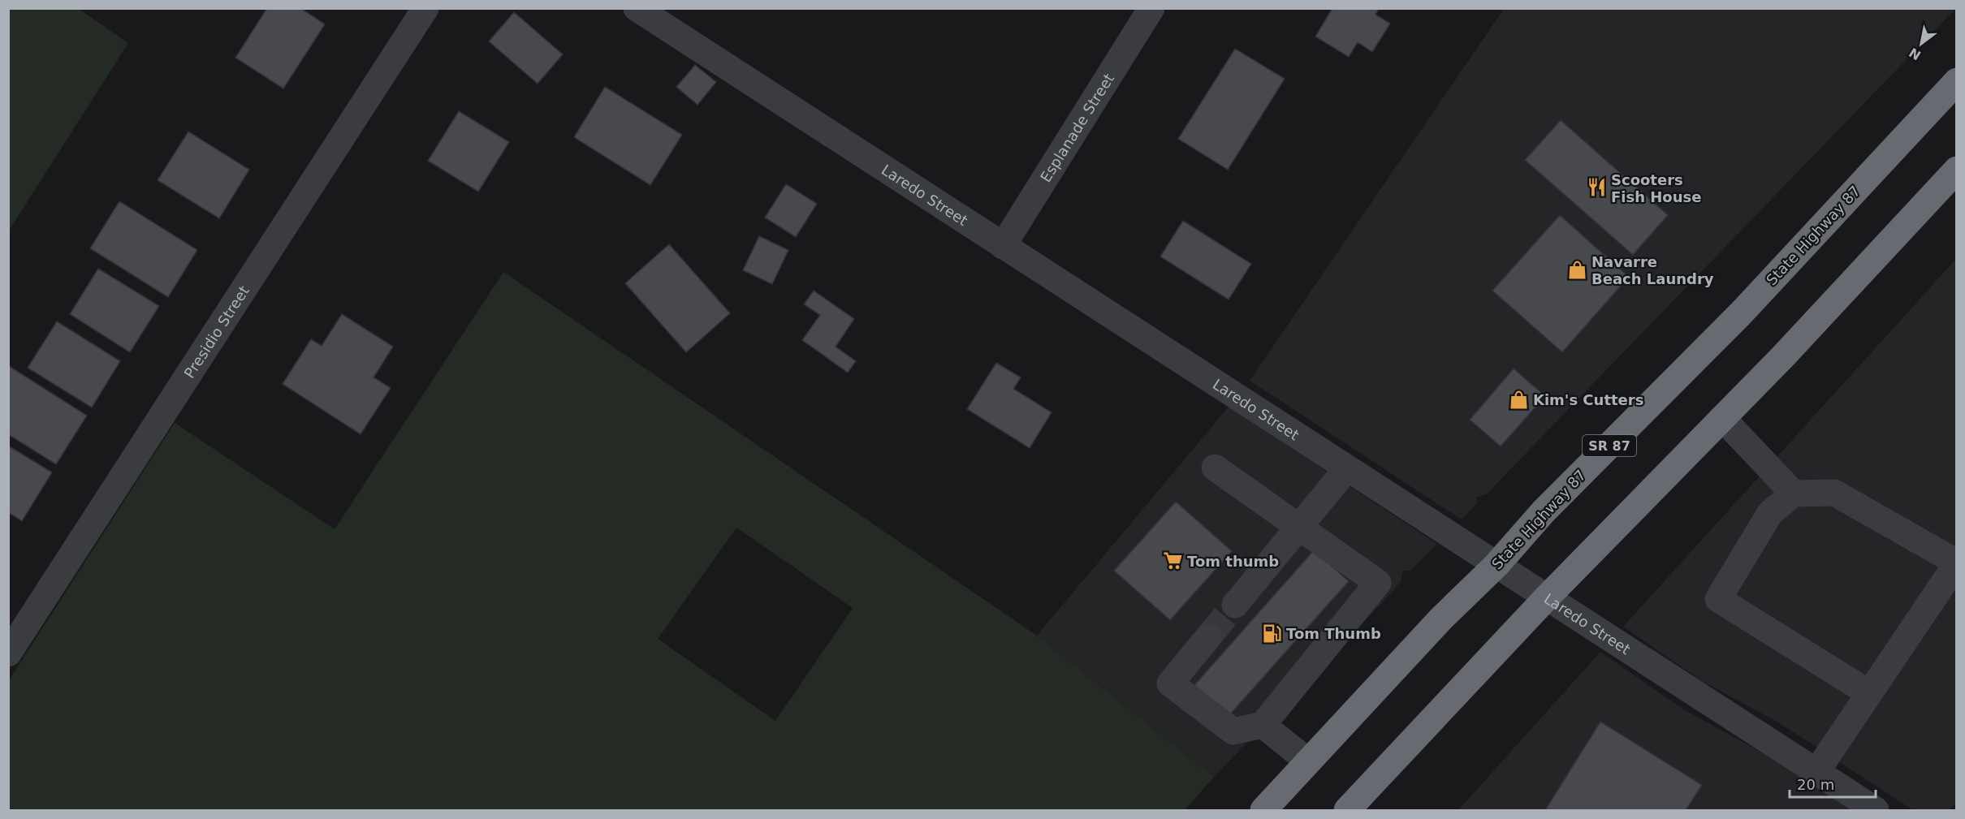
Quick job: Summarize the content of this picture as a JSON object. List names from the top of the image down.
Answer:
{
  "streets": {
    "highway": ["State Highway 87", "SR 87"],
    "street": ["Esplanade Street", "Laredo Street", "Presidio Street"]
  },
  "crossings": [
    ["Esplanade Street", "Laredo Street"],
    ["Laredo Street", "State Highway 87"]
  ],
  "places": {
    "restaurant": ["Scooters Fish House"],
    "shop": ["Navarre Beach Laundry", "Kim's Cutters"],
    "supermarket": ["Tom thumb"],
    "fuel station": ["Tom Thumb"]
  },
  "scale_bar": "20 m",
  "north": "bottom left"
}
